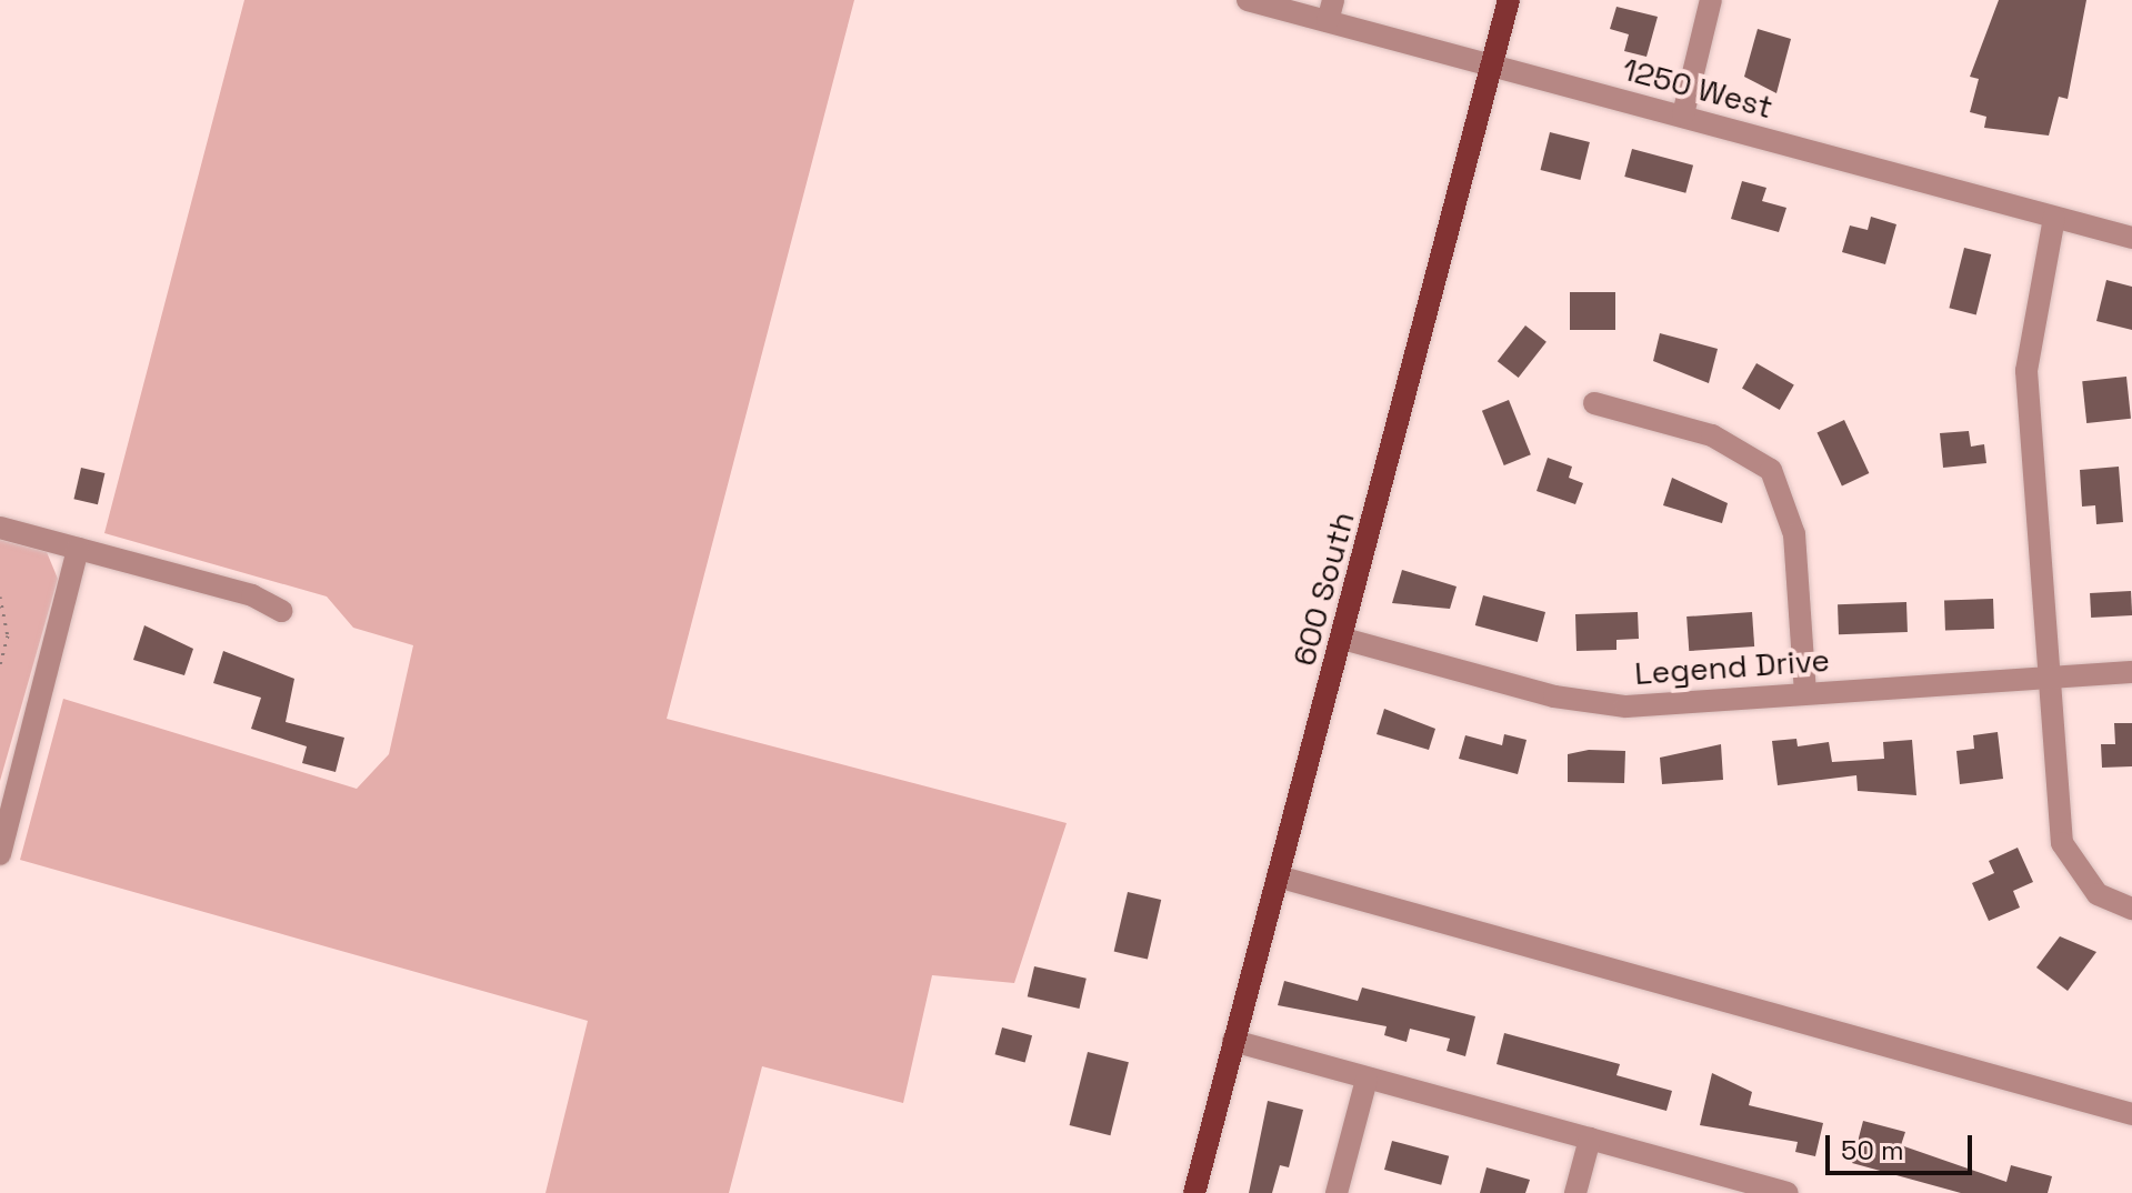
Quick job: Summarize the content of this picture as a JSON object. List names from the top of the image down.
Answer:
{
  "streets": {
    "main road": ["600 South"],
    "street": ["1250 West", "Legend Drive"]
  },
  "crossings": [
    ["1250 West", "600 South"],
    ["600 South", "Legend Drive"]
  ],
  "scale_bar": "50 m"
}
